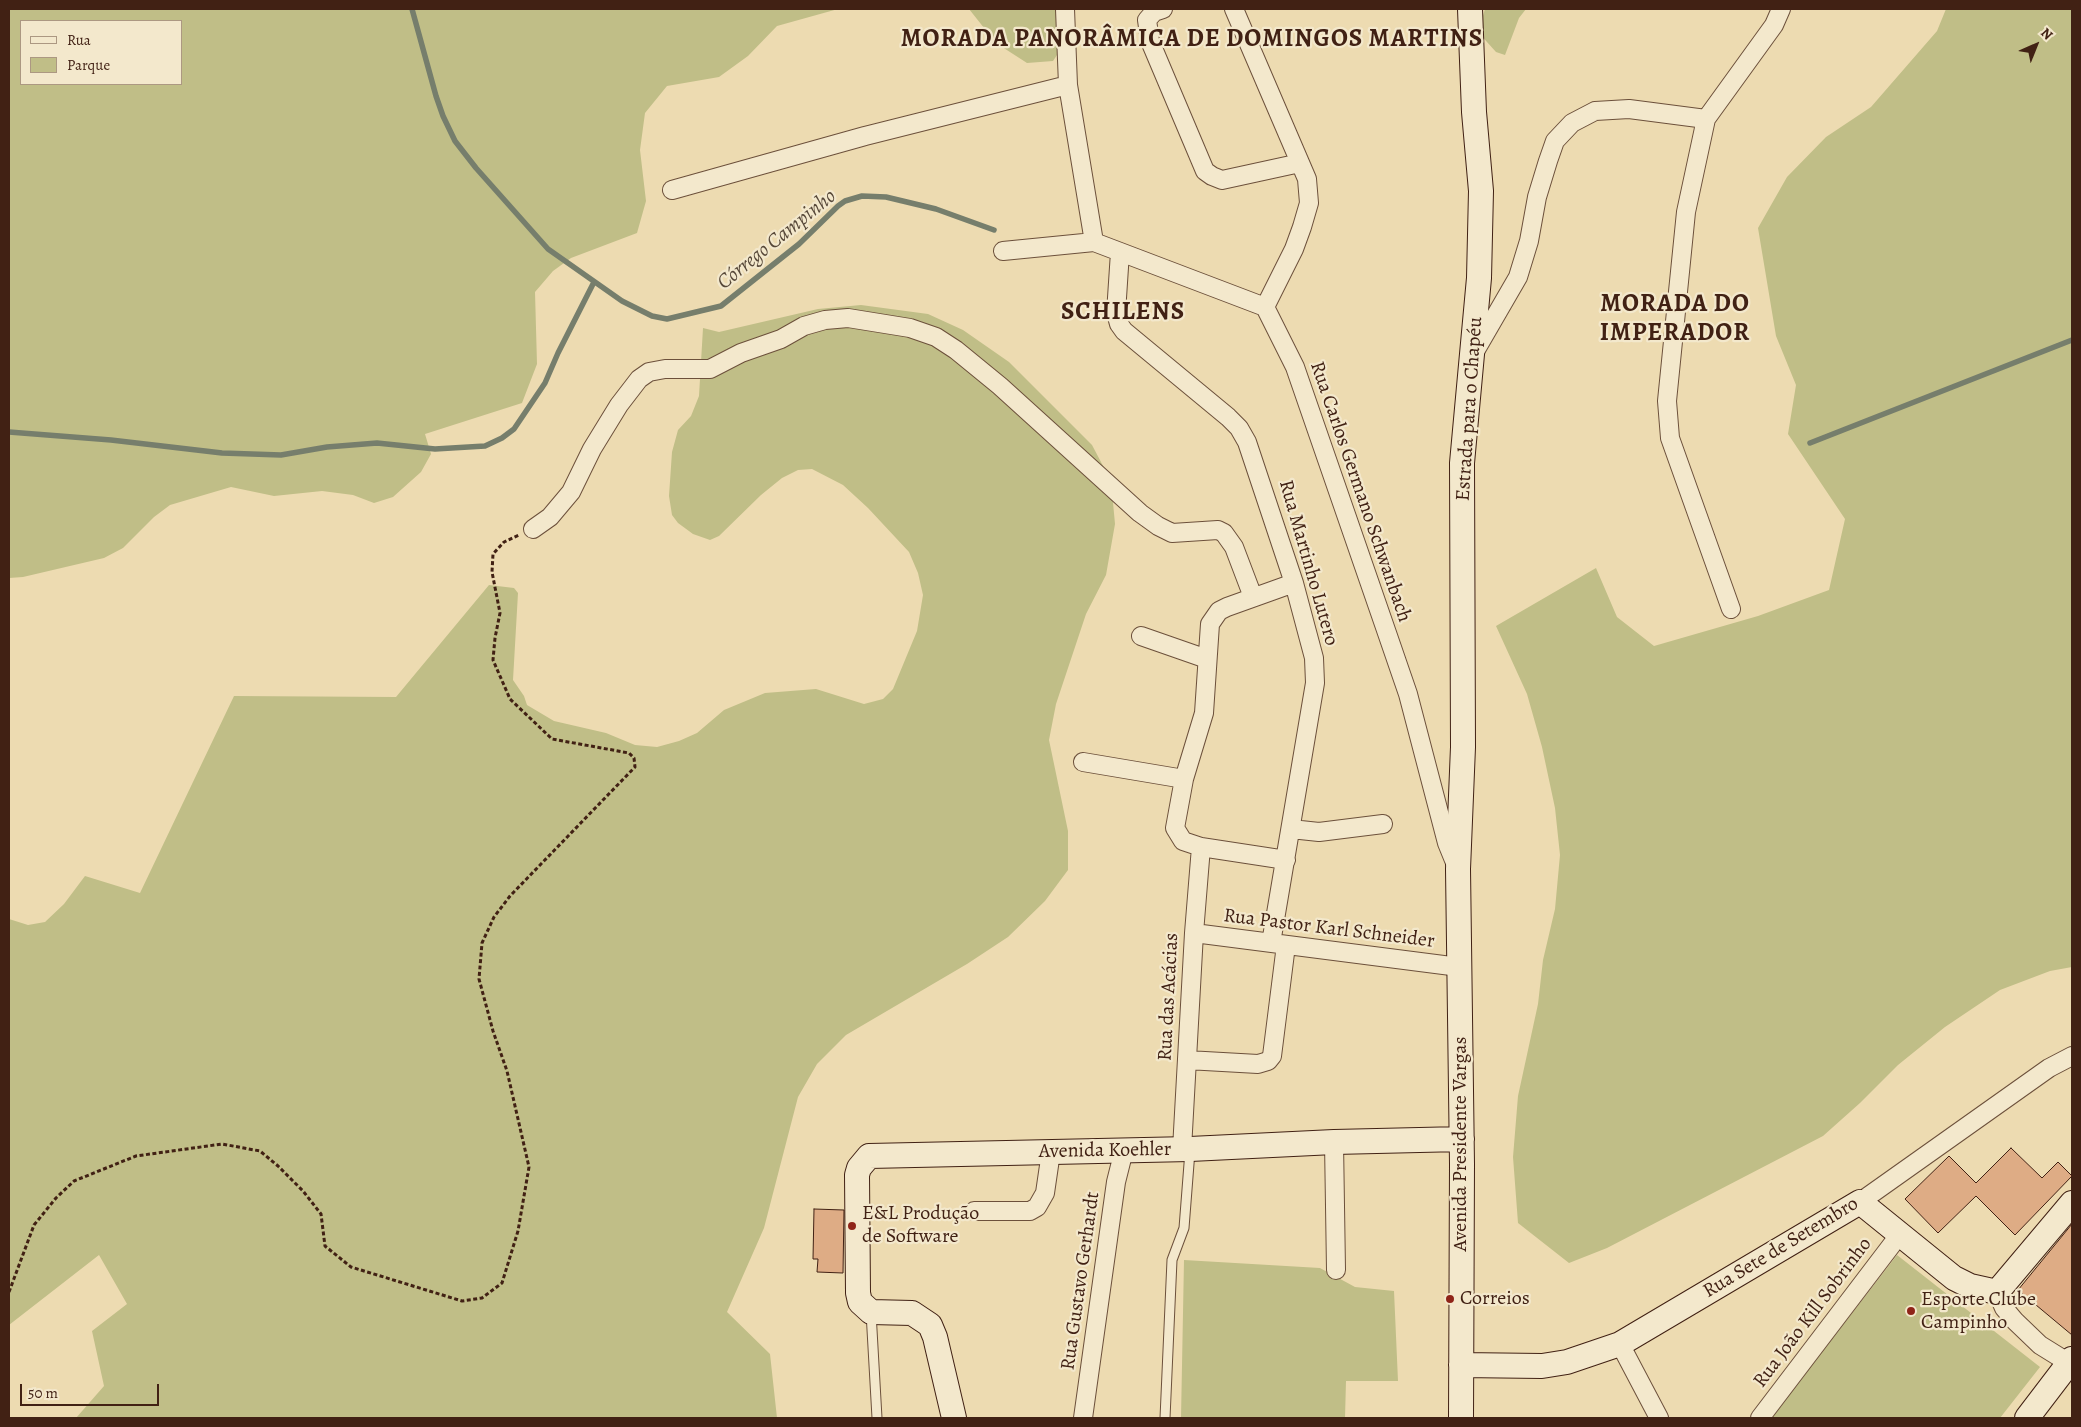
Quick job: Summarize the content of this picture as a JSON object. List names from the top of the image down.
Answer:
{
  "streets": {
    "street": [
      "Estrada para o Chapéu",
      "Rua Carlos Germano Schwanbach",
      "Rua Martinho Lutero",
      "Rua Pastor Karl Schneider",
      "Rua das Acácias",
      "Avenida Presidente Vargas",
      "Avenida Koehler",
      "Rua Sete de Setembro",
      "Rua Gustavo Gerhardt",
      "Rua João Kill Sobrinho"
    ]
  },
  "crossings": [
    ["Estrada para o Chapéu", "Rua Carlos Germano Schwanbach"],
    ["Estrada para o Chapéu", "Avenida Presidente Vargas"],
    ["Rua Carlos Germano Schwanbach", "Avenida Presidente Vargas"],
    ["Rua Martinho Lutero", "Rua Pastor Karl Schneider"],
    ["Rua Martinho Lutero", "Rua das Acácias"],
    ["Rua Pastor Karl Schneider", "Rua das Acácias"],
    ["Rua Pastor Karl Schneider", "Avenida Presidente Vargas"],
    ["Rua das Acácias", "Avenida Koehler"],
    ["Avenida Presidente Vargas", "Avenida Koehler"],
    ["Avenida Presidente Vargas", "Rua Sete de Setembro"],
    ["Avenida Koehler", "Rua Gustavo Gerhardt"]
  ],
  "districts": ["MORADA PANORÂMICA DE DOMINGOS MARTINS", "MORADA DO IMPERADOR", "SCHILENS"],
  "water": ["Córrego Campinho"],
  "places": ["E&L Produção de Software", "Correios", "Esporte Clube Campinho"],
  "legend": ["Rua", "Parque"],
  "scale_bar": "50 m",
  "north": "top right"
}
